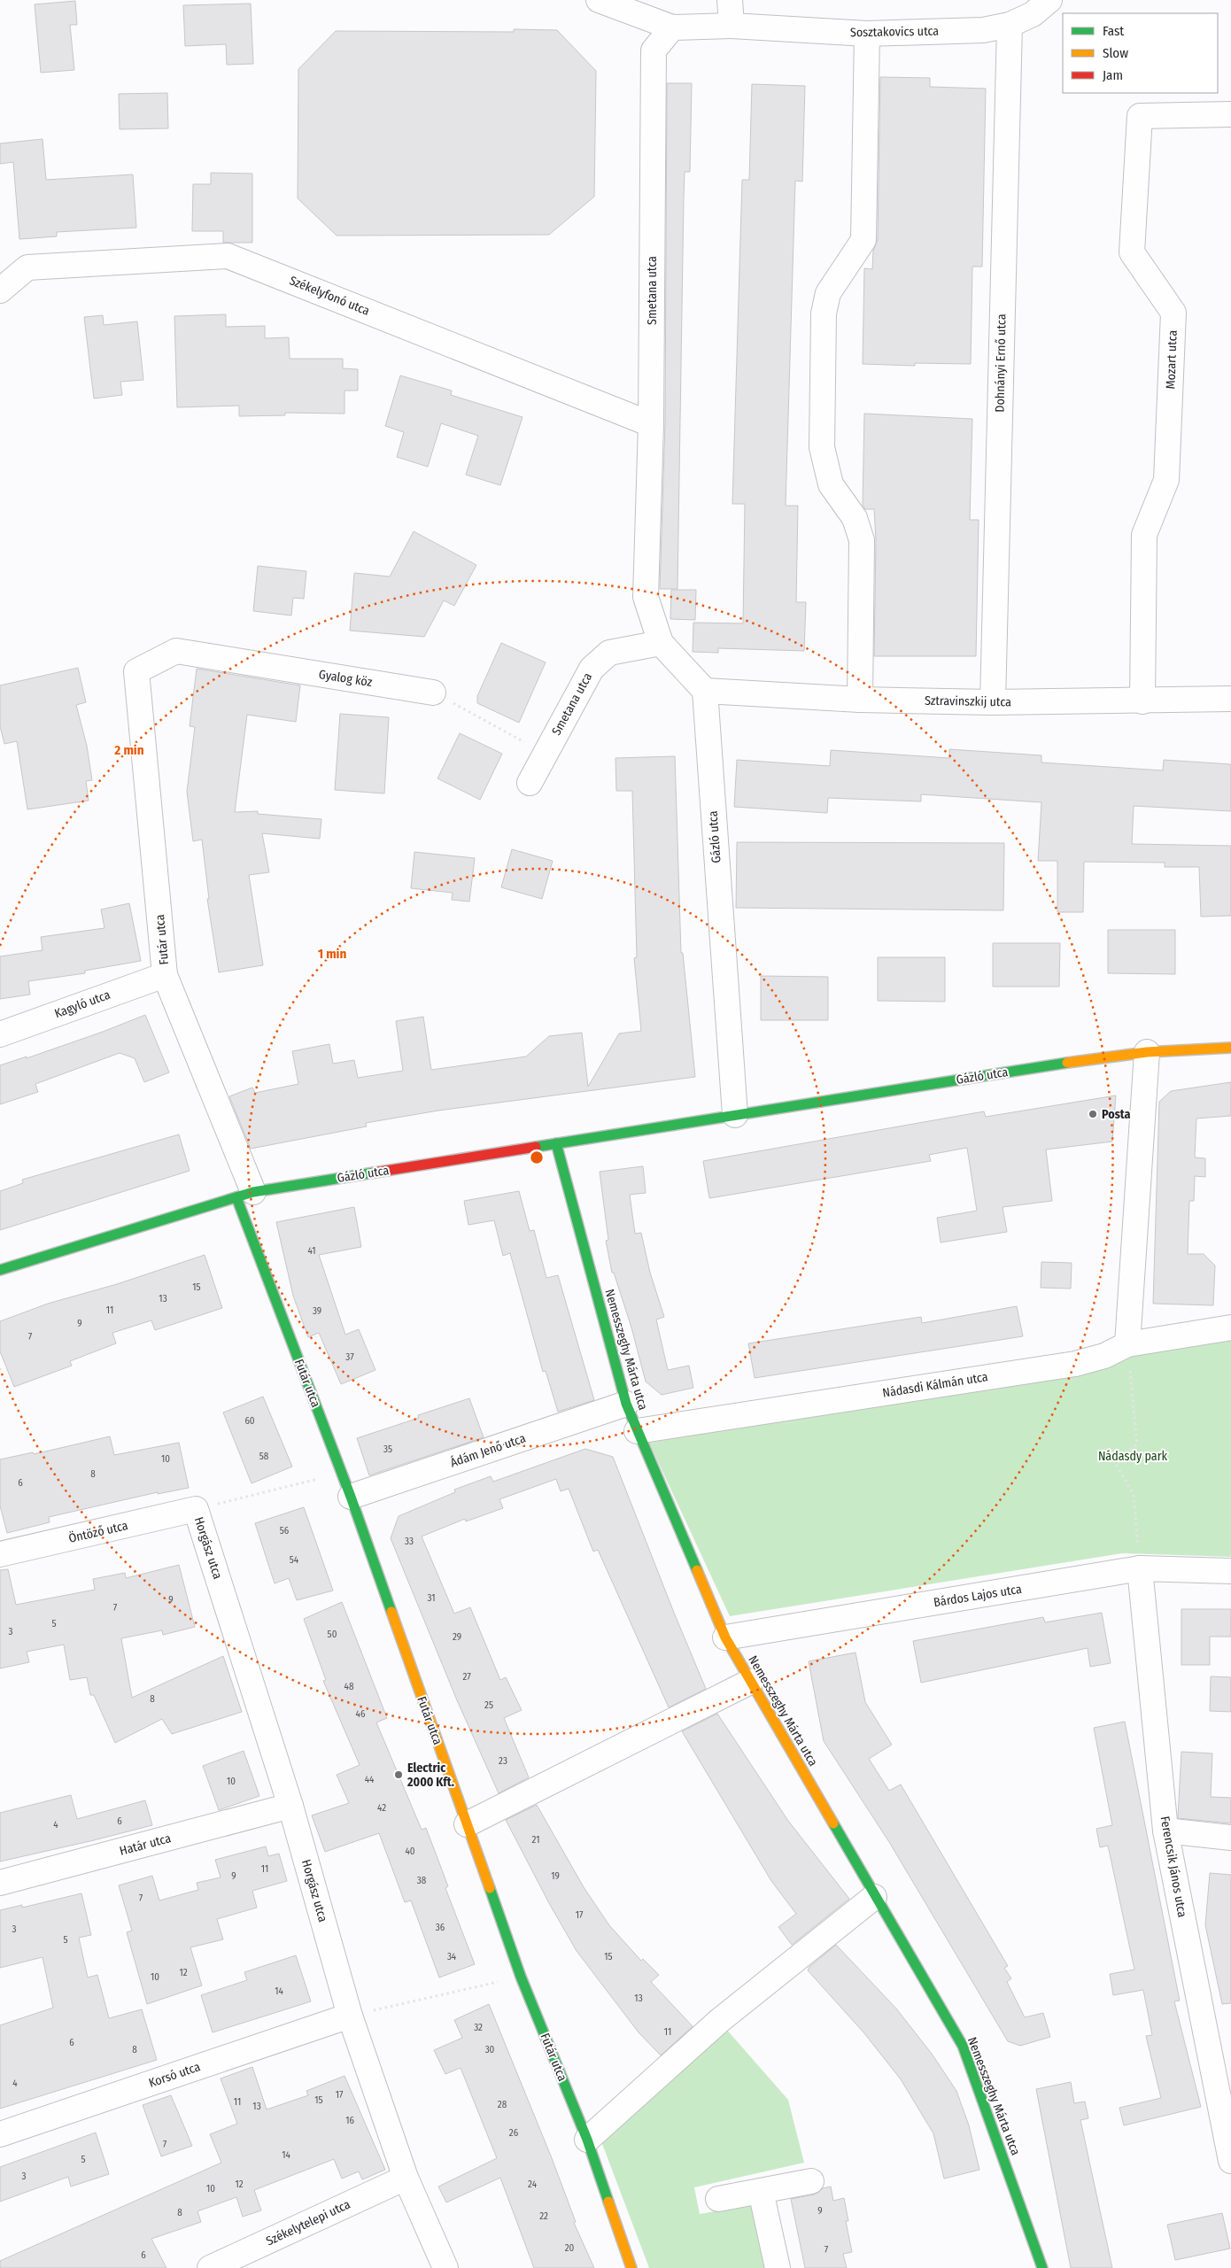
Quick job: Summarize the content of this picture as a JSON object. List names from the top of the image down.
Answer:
{
  "streets": {
    "street": [
      "Sosztakovics utca",
      "Smetana utca",
      "Székelyfonó utca",
      "Mozart utca",
      "Dohnányi Ernő utca",
      "Gyalog köz",
      "Sztravinszkij utca",
      "Gázló utca",
      "Futár utca",
      "Kagyló utca",
      "Nemesszeghy Márta utca",
      "Nádasdi Kálmán utca",
      "Ádám Jenő utca",
      "Öntöző utca",
      "Horgász utca",
      "Bárdos Lajos utca",
      "Határ utca",
      "Ferencsik János utca",
      "Korsó utca",
      "Székelytelepi utca"
    ]
  },
  "crossings": [
    ["Sosztakovics utca", "Dohnányi Ernő utca"],
    ["Smetana utca", "Székelyfonó utca"],
    ["Smetana utca", "Sztravinszkij utca"],
    ["Smetana utca", "Gázló utca"],
    ["Mozart utca", "Sztravinszkij utca"],
    ["Dohnányi Ernő utca", "Sztravinszkij utca"],
    ["Gyalog köz", "Futár utca"],
    ["Sztravinszkij utca", "Gázló utca"],
    ["Gázló utca", "Futár utca"],
    ["Gázló utca", "Nemesszeghy Márta utca"],
    ["Futár utca", "Kagyló utca"],
    ["Futár utca", "Ádám Jenő utca"],
    ["Nemesszeghy Márta utca", "Nádasdi Kálmán utca"],
    ["Nemesszeghy Márta utca", "Ádám Jenő utca"],
    ["Nemesszeghy Márta utca", "Bárdos Lajos utca"],
    ["Öntöző utca", "Horgász utca"],
    ["Horgász utca", "Határ utca"],
    ["Horgász utca", "Korsó utca"],
    ["Horgász utca", "Székelytelepi utca"],
    ["Bárdos Lajos utca", "Ferencsik János utca"]
  ],
  "parks": ["Nádasdy park"],
  "places": ["Posta", "Electric 2000 Kft."],
  "house_numbers": [
    "41",
    "15",
    "13",
    "11",
    "39",
    "9",
    "7",
    "37",
    "60",
    "35",
    "58",
    "10",
    "8",
    "6",
    "56",
    "33",
    "54",
    "31",
    "9",
    "7",
    "5",
    "3",
    "50",
    "29",
    "27",
    "48",
    "8",
    "25",
    "46",
    "23",
    "44",
    "10",
    "42",
    "6",
    "4",
    "21",
    "40",
    "11",
    "9",
    "19",
    "38",
    "7",
    "17",
    "36",
    "3",
    "5",
    "34",
    "15",
    "12",
    "10",
    "14",
    "13",
    "32",
    "11",
    "6",
    "8",
    "30",
    "4",
    "17",
    "15",
    "11",
    "28",
    "13",
    "16",
    "26",
    "7",
    "14",
    "5",
    "3",
    "12",
    "24",
    "10",
    "9",
    "8",
    "22",
    "20",
    "7",
    "6"
  ],
  "legend": ["Fast", "Slow", "Jam"],
  "rings": ["2 min", "1 min"]
}
